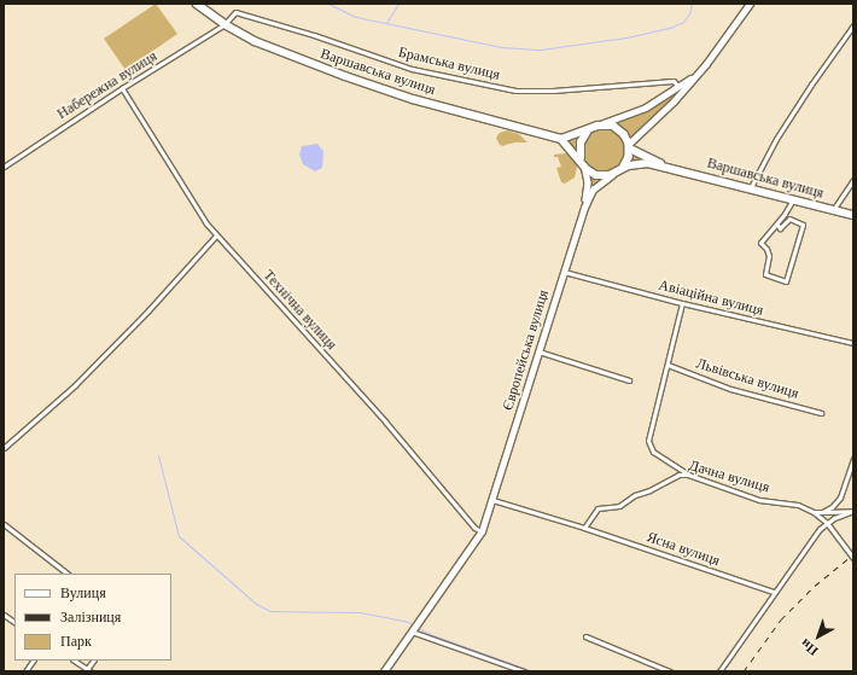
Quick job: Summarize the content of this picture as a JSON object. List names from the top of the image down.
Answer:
{
  "streets": {
    "highway": ["Варшавська вулиця"],
    "main road": ["Європейська вулиця"],
    "street": [
      "Брамська вулиця",
      "Набережна вулиця",
      "Авіаційна вулиця",
      "Технічна вулиця",
      "Львівська вулиця",
      "Дачна вулиця",
      "Ясна вулиця"
    ]
  },
  "crossings": [
    ["Брамська вулиця", "Варшавська вулиця"],
    ["Брамська вулиця", "Набережна вулиця"],
    ["Варшавська вулиця", "Набережна вулиця"],
    ["Набережна вулиця", "Технічна вулиця"],
    ["Авіаційна вулиця", "Європейська вулиця"],
    ["Технічна вулиця", "Європейська вулиця"],
    ["Дачна вулиця", "Ясна вулиця"]
  ],
  "legend": ["Вулиця", "Залізниця", "Парк"],
  "north": "bottom left"
}
